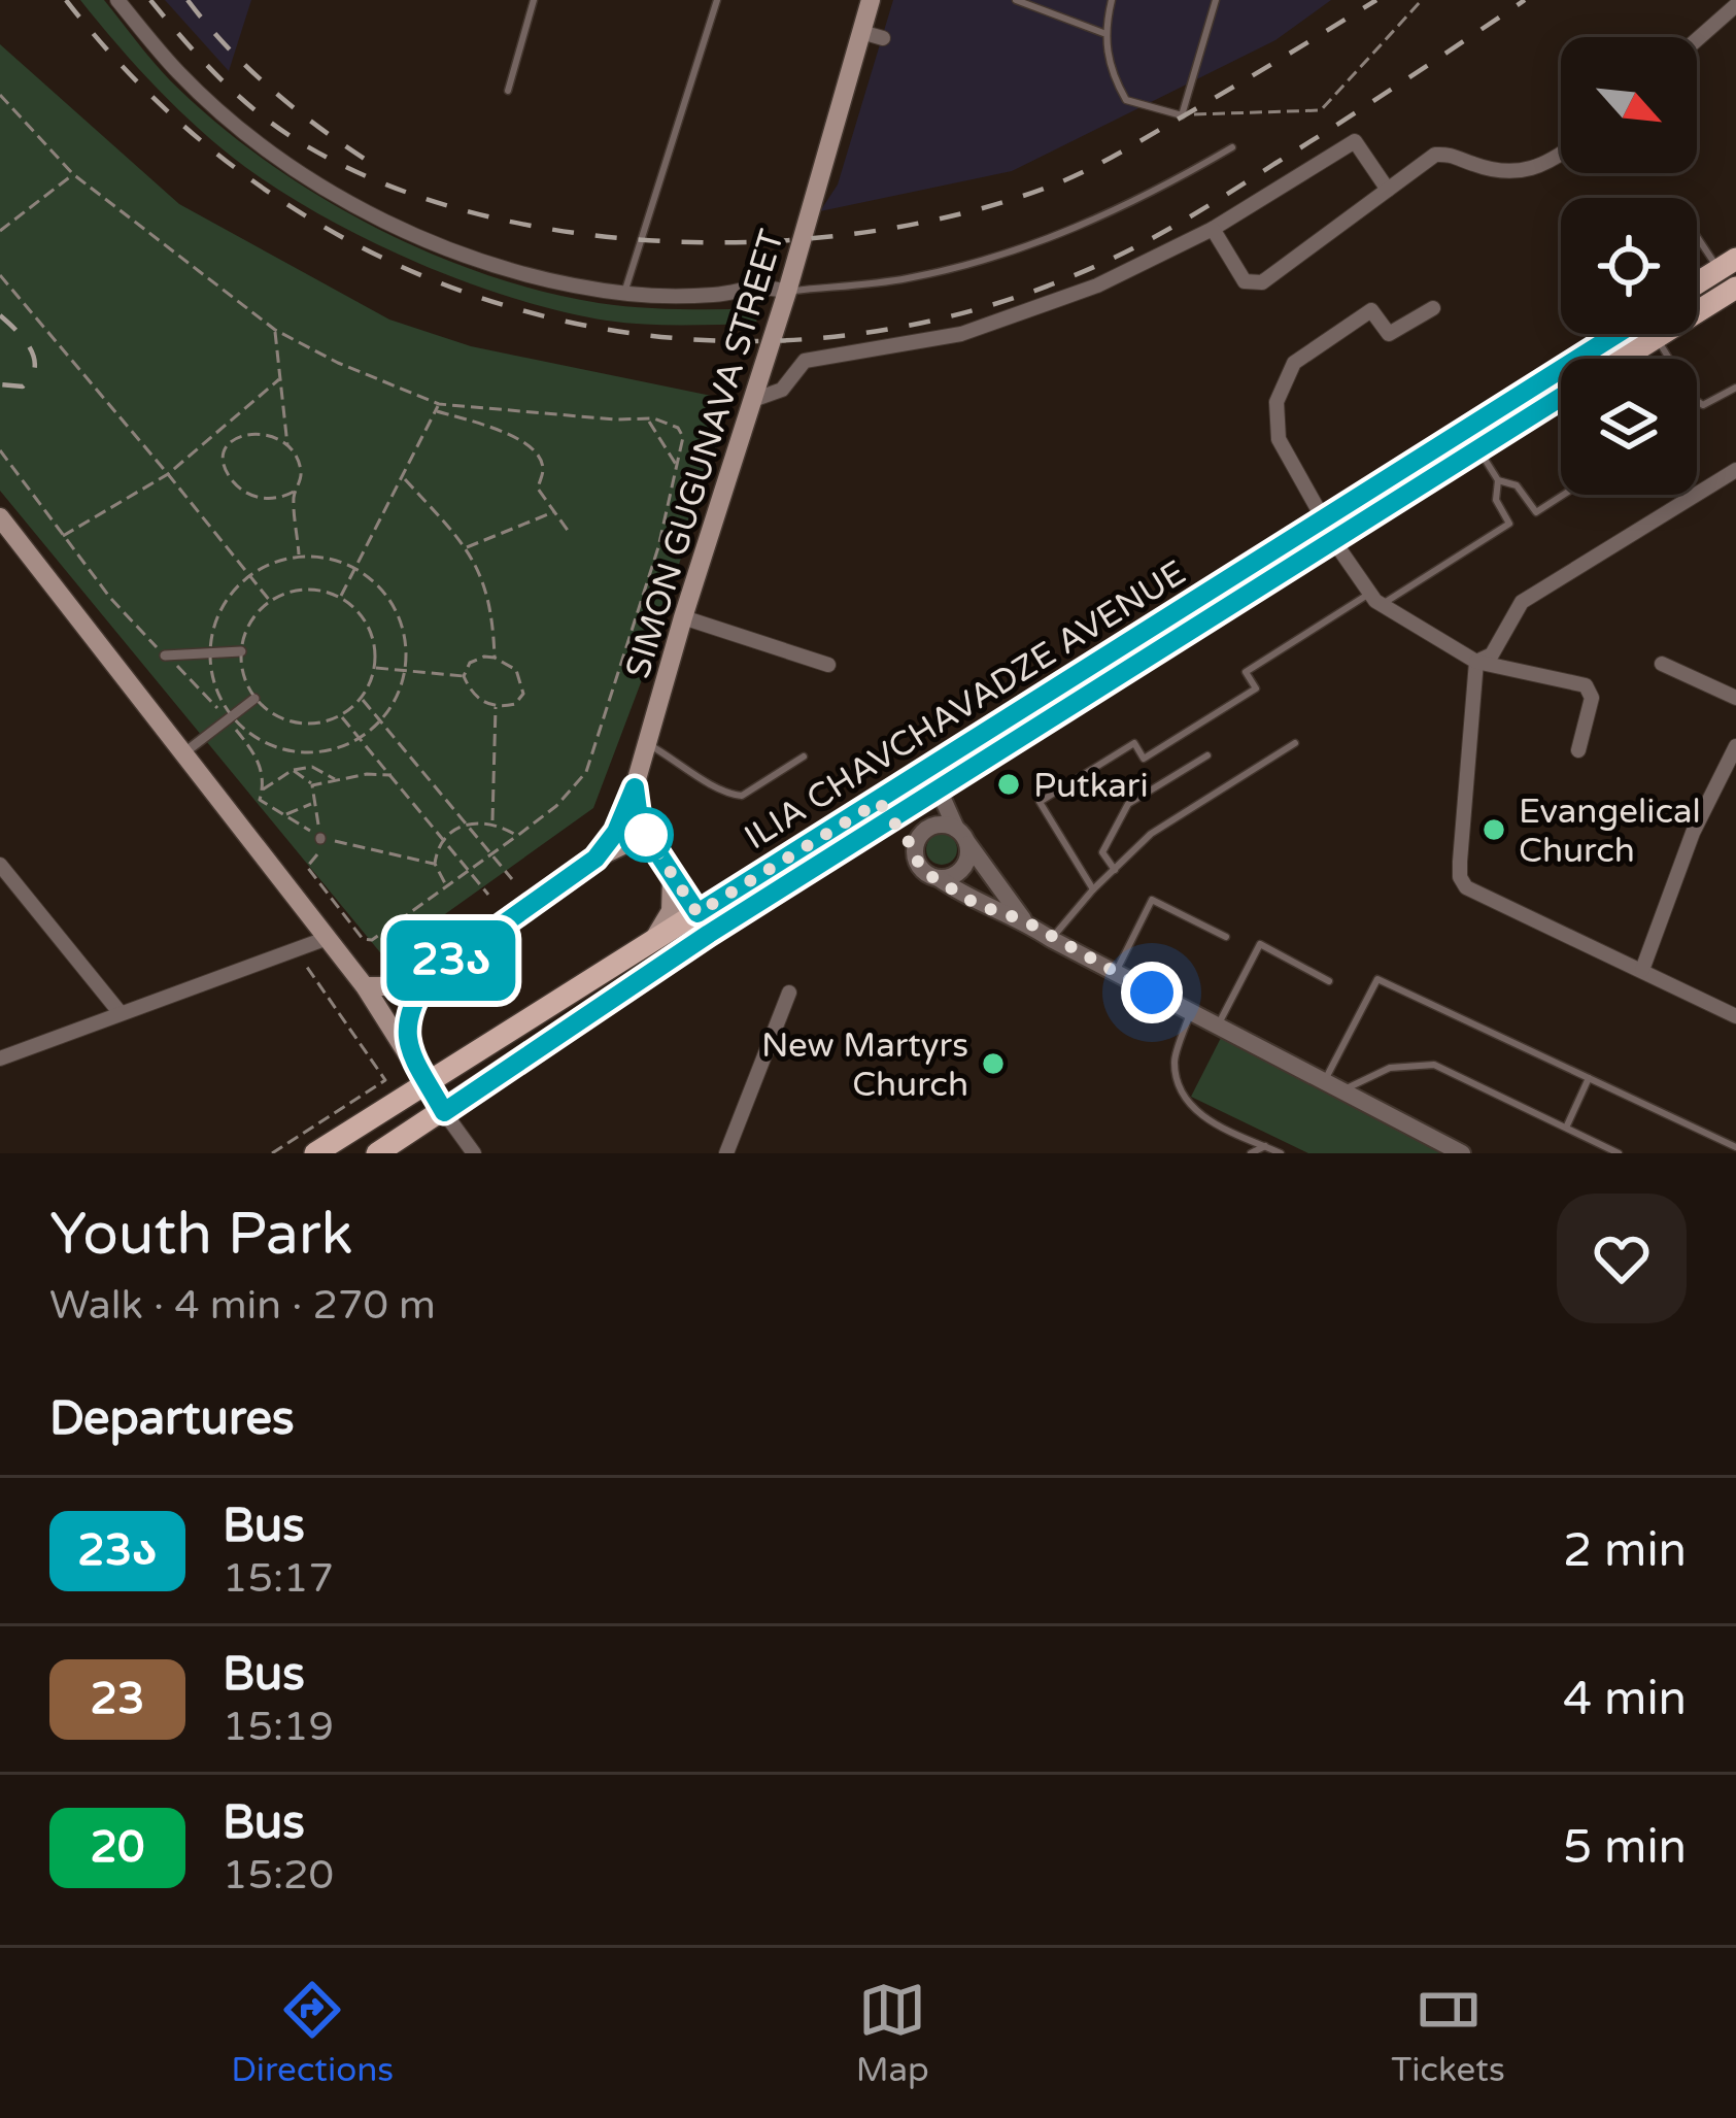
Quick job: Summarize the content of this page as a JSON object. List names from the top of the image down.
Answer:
{
  "streets": {
    "main road": ["SIMON GUGUNAVA STREET", "ILIA CHAVCHAVADZE AVENUE"]
  },
  "places": ["Putkari", "Evangelical Church", "New Martyrs Church"],
  "lines": ["bus line 23ა"],
  "north": "bottom right",
  "page": {
    "on_map": "23ა",
    "heading": [
      ["Youth Park", "Walk · 4 min · 270 m"],
      "Departures"
    ],
    "list": [
      {
        "mark": "23ა",
        "name": "Bus",
        "note": "15:17",
        "value": "2 min"
      },
      {
        "mark": "23",
        "name": "Bus",
        "note": "15:19",
        "value": "4 min"
      },
      {
        "mark": "20",
        "name": "Bus",
        "note": "15:20",
        "value": "5 min"
      }
    ],
    "tabs": ["Directions", "Map", "Tickets"]
  }
}
